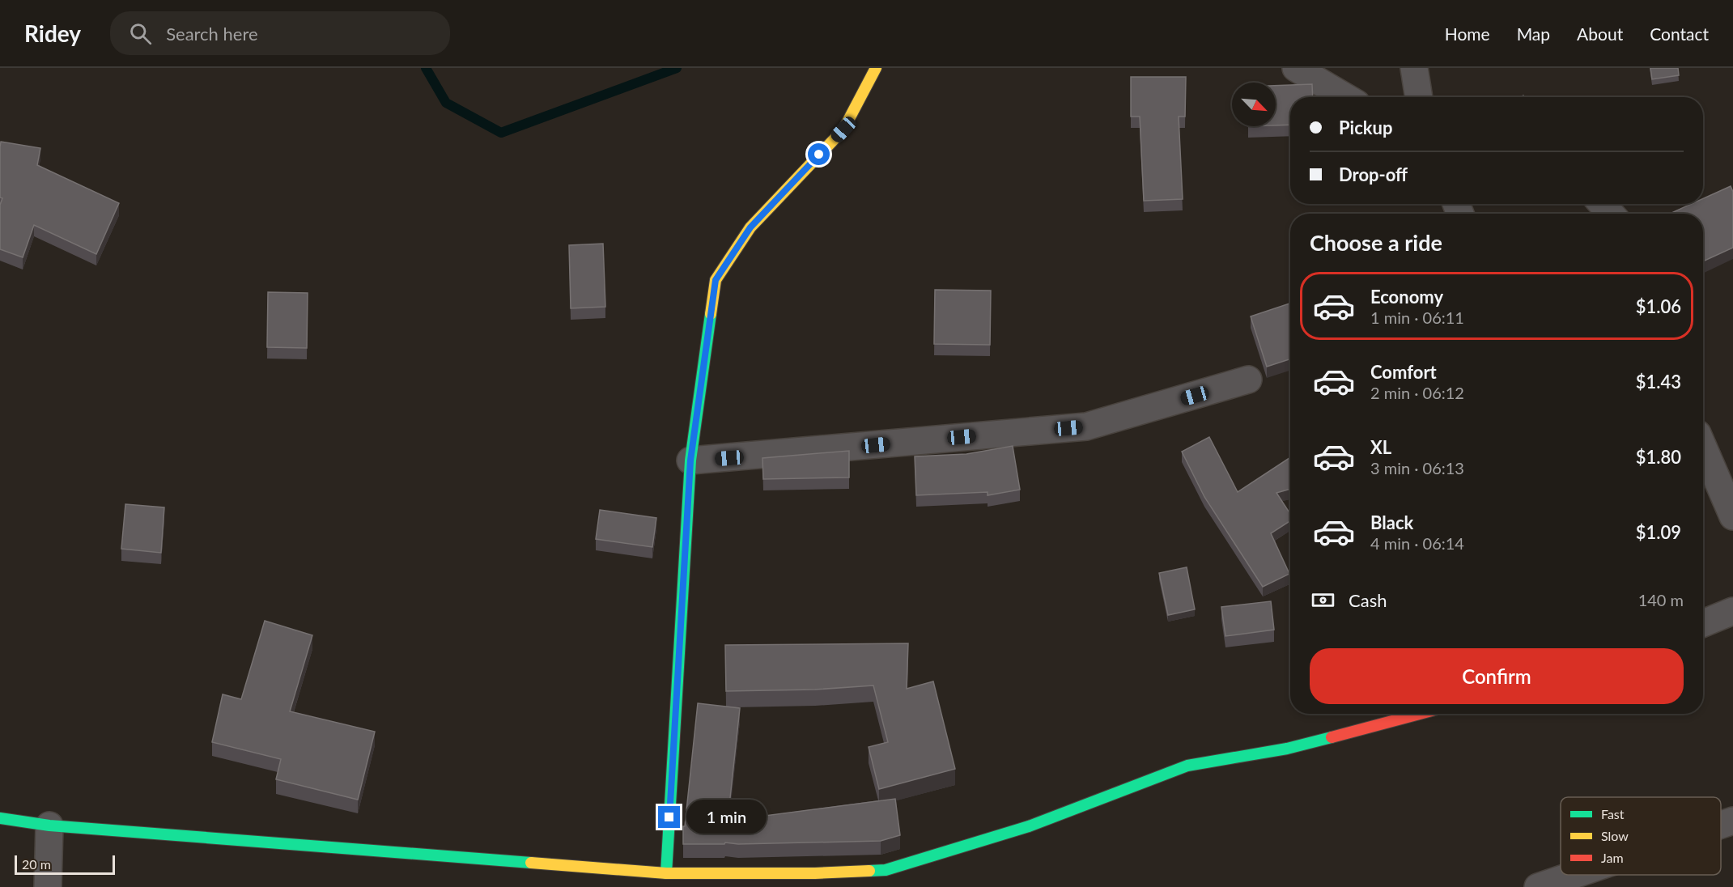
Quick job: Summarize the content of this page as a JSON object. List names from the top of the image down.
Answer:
{
  "legend": ["Fast", "Slow", "Jam"],
  "scale_bar": "20 m",
  "north": "bottom right",
  "page": {
    "header": "Ridey",
    "search": "Search here",
    "nav": [
      "Home",
      "Map",
      "About",
      "Contact"
    ],
    "banner": ["Pickup", "Drop-off"],
    "heading": "Choose a ride",
    "list": [
      {
        "name": "Economy",
        "note": "1 min · 06:11",
        "value": "$1.06"
      },
      {
        "name": "Comfort",
        "note": "2 min · 06:12",
        "value": "$1.43"
      },
      {
        "name": "XL",
        "note": "3 min · 06:13",
        "value": "$1.80"
      },
      {
        "name": "Black",
        "note": "4 min · 06:14",
        "value": "$1.09"
      }
    ],
    "pay": ["Cash", "140 m"],
    "buttons": "Confirm",
    "bubble": "1 min",
    "scale": "20 m"
  }
}
